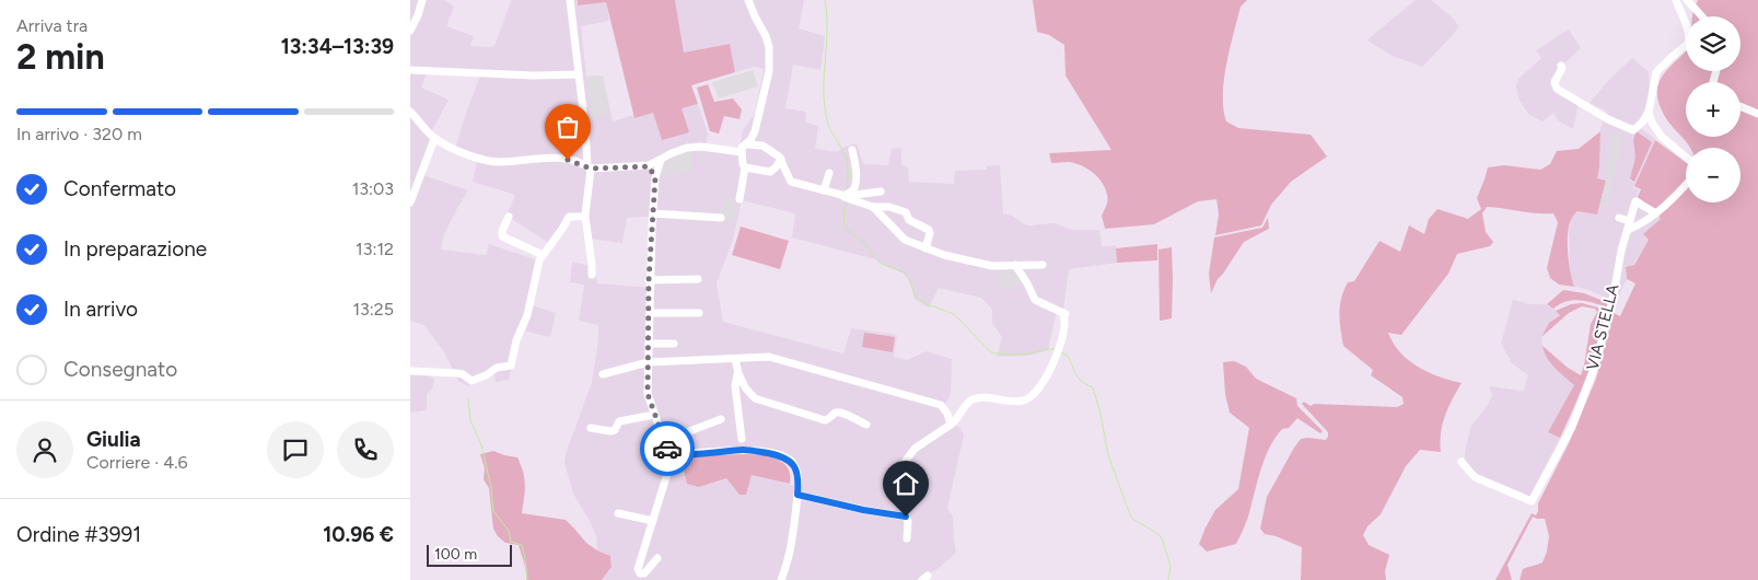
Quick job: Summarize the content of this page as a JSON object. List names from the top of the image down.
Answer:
{
  "streets": {
    "street": ["VIA STELLA"]
  },
  "scale_bar": "100 m",
  "page": {
    "heading": ["2 min", "Arriva tra", "13:34–13:39"],
    "panel": [
      "Giulia",
      "Corriere · 4.6",
      "Ordine #3991",
      "10.96 €"
    ],
    "map_buttons": ["+", "−"],
    "bar": "In arrivo · 320 m",
    "list": [
      ["Confermato", "13:03"],
      ["In preparazione", "13:12"],
      ["In arrivo", "13:25"],
      "Consegnato"
    ],
    "scale": "100 m"
  }
}
